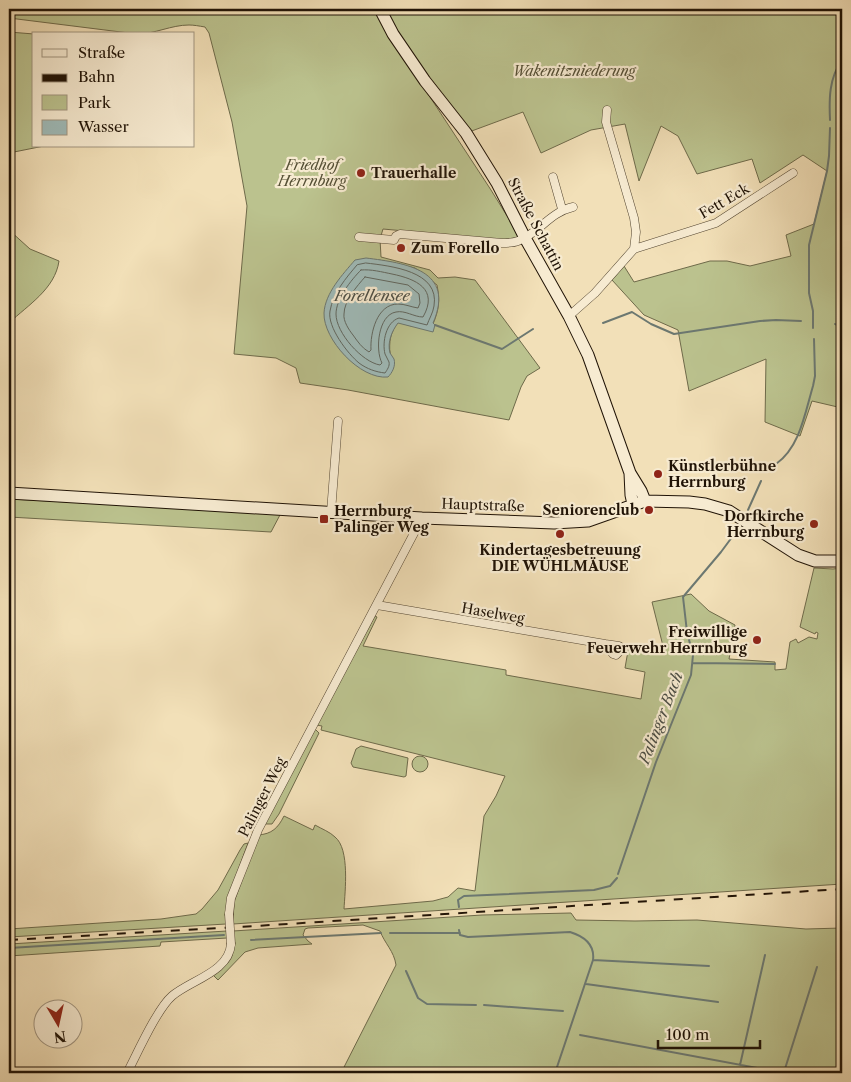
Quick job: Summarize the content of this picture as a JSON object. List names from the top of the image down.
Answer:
{
  "streets": {
    "main road": ["Straße Schattin", "Hauptstraße"],
    "street": ["Fett Eck", "Haselweg", "Palinger Weg"]
  },
  "crossings": [
    ["Straße Schattin", "Hauptstraße"],
    ["Hauptstraße", "Palinger Weg"],
    ["Haselweg", "Palinger Weg"]
  ],
  "water": ["Forellensee", "Palinger Bach"],
  "parks": ["Wakenitzniederung", "Friedhof Herrnburg"],
  "places": {
    "other": [
      "Trauerhalle",
      "Zum Forello",
      "Künstlerbühne Herrnburg",
      "Seniorenclub",
      "Dorfkirche Herrnburg",
      "Kindertagesbetreuung DIE WÜHLMÄUSE",
      "Freiwillige Feuerwehr Herrnburg"
    ],
    "transit": ["Herrnburg Palinger Weg"]
  },
  "legend": [
    "Straße",
    "Bahn",
    "Park",
    "Wasser"
  ],
  "scale_bar": "100 m",
  "north": "bottom"
}
